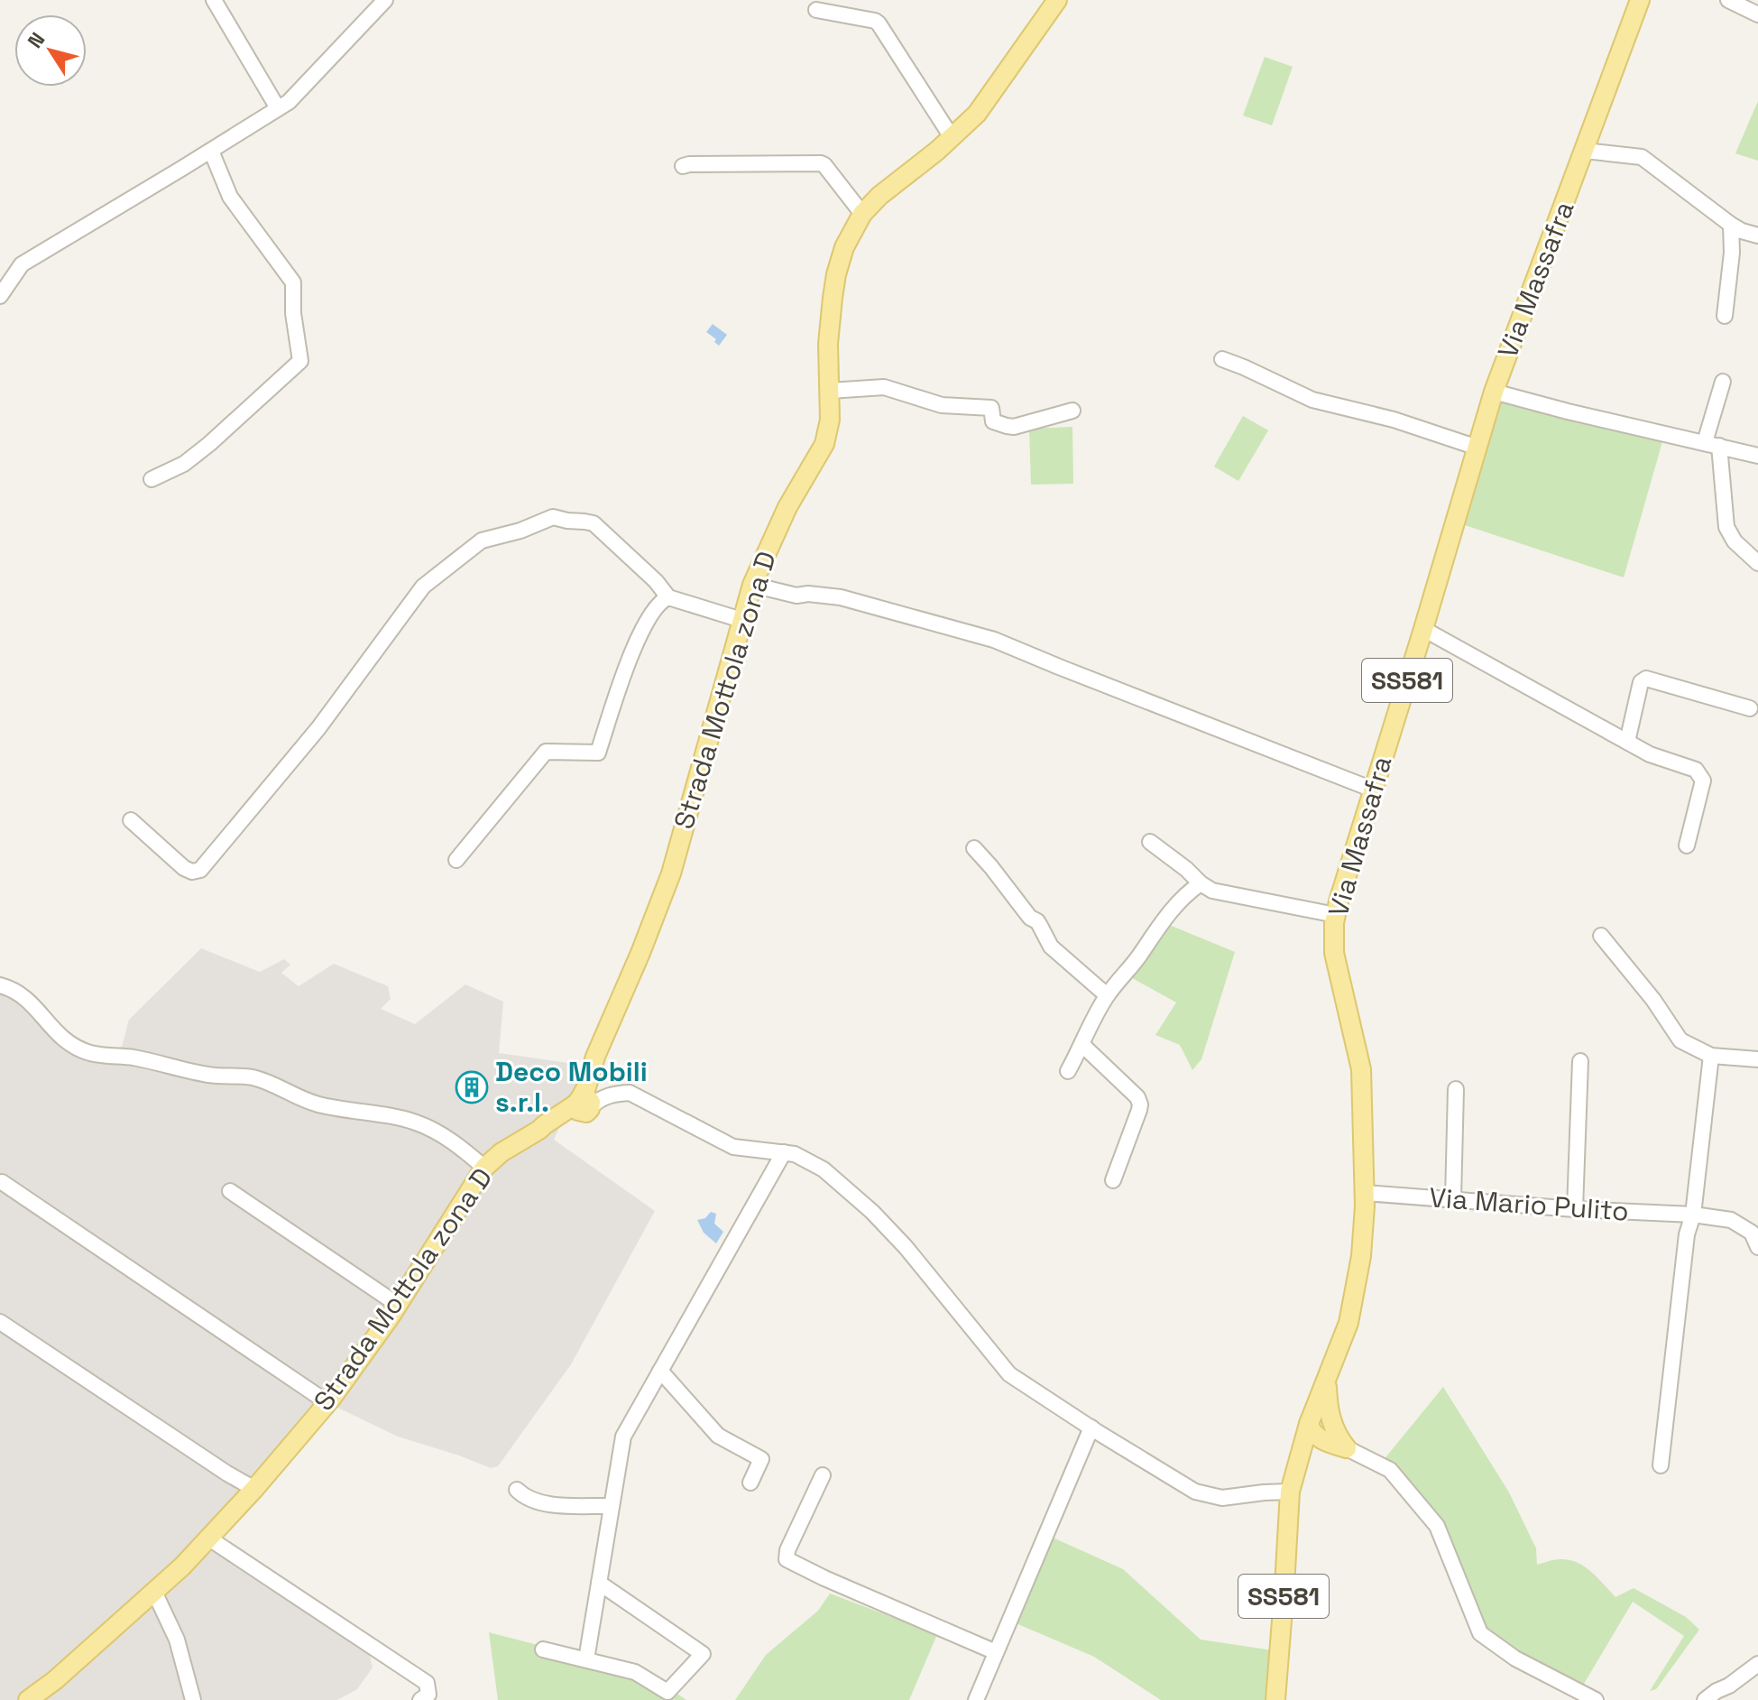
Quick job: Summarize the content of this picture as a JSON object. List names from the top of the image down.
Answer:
{
  "streets": {
    "main road": ["Via Massafra", "SS581", "Strada Mottola zona D"],
    "street": ["Via Mario Pulito"]
  },
  "crossings": [
    ["Via Massafra", "Via Mario Pulito"]
  ],
  "places": {
    "building": ["Deco Mobili s.r.l."]
  },
  "north": "top left"
}
